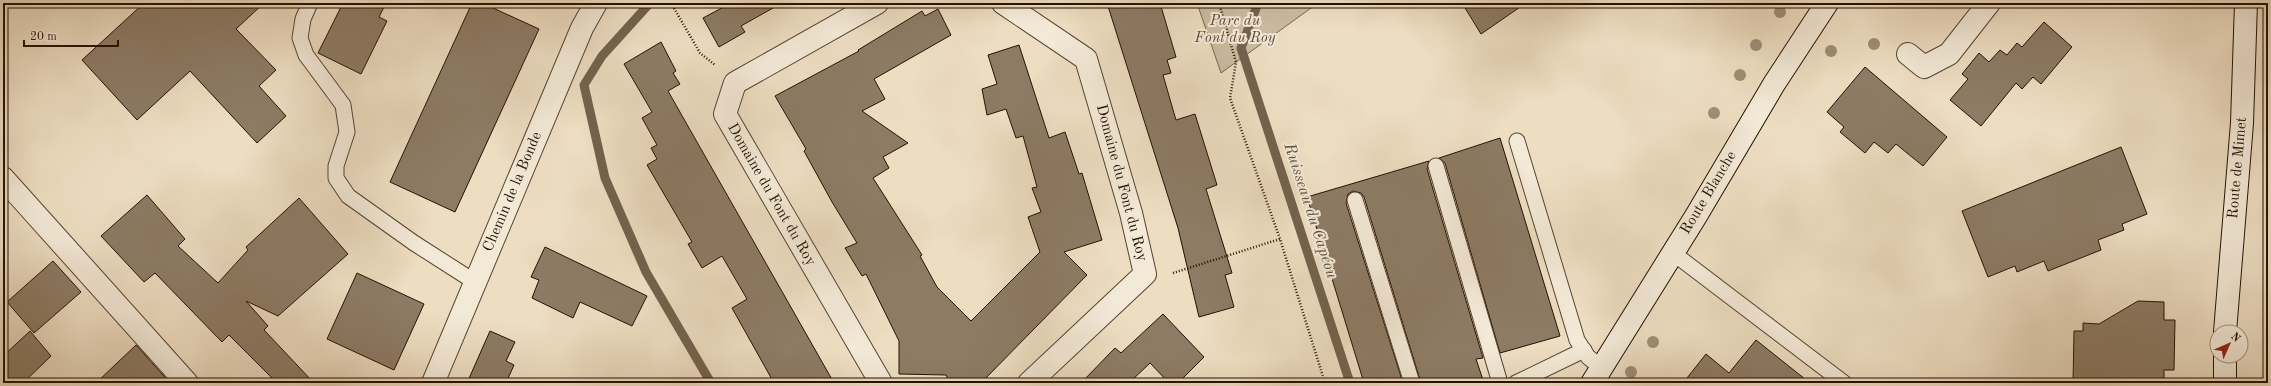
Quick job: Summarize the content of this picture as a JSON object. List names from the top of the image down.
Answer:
{
  "streets": {
    "street": [
      "Route de Mimet",
      "Domaine du Font du Roy",
      "Chemin de la Bonde",
      "Route Blanche"
    ]
  },
  "water": ["Ruisseau du Capéou"],
  "parks": ["Parc du Font du Roy"],
  "scale_bar": "20 m",
  "north": "top right"
}
